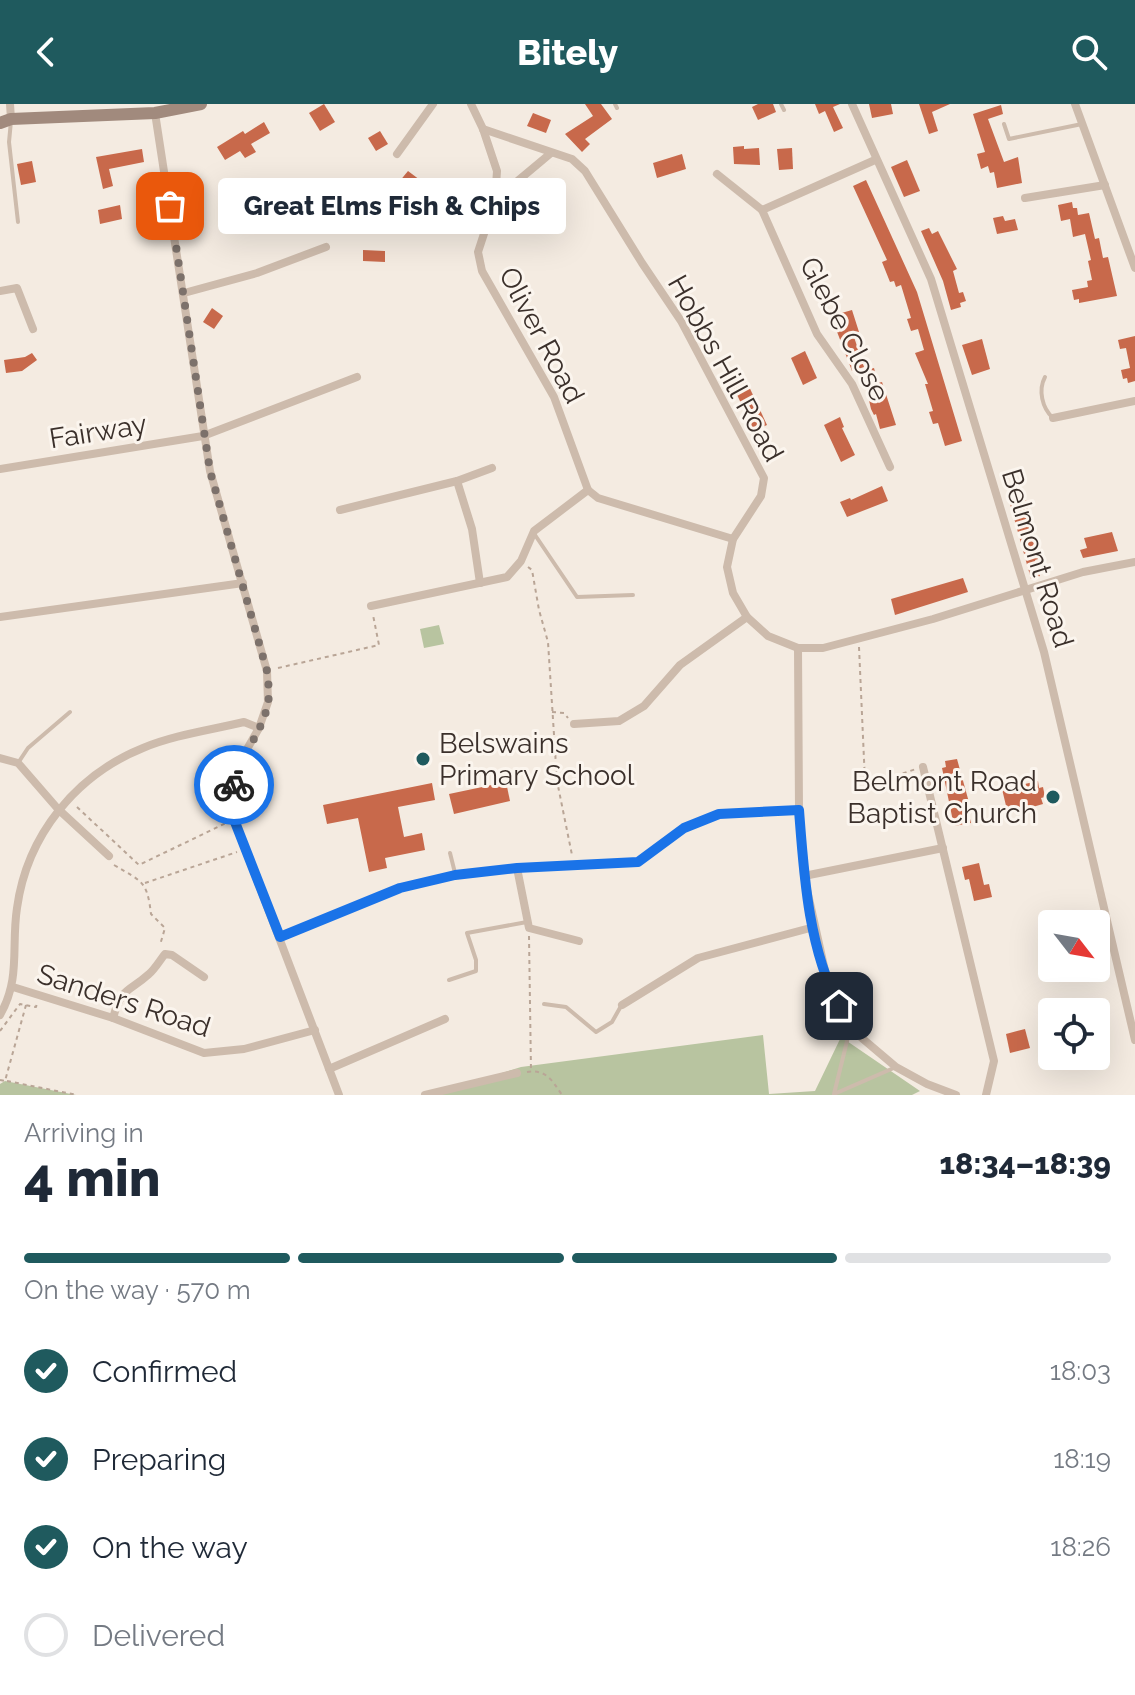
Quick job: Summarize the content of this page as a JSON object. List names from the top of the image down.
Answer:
{
  "streets": {
    "street": [
      "Glebe Close",
      "Oliver Road",
      "Hobbs Hill Road",
      "Fairway",
      "Belmont Road",
      "Sanders Road"
    ]
  },
  "crossings": [
    ["Hobbs Hill Road", "Belmont Road"]
  ],
  "places": ["Great Elms Fish & Chips", "Belswains Primary School", "Belmont Road Baptist Church"],
  "north": "bottom right",
  "page": {
    "header": "Bitely",
    "bubble": "Great Elms Fish & Chips",
    "heading": ["4 min", "Arriving in", "18:34–18:39"],
    "bar": "On the way · 570 m",
    "list": [
      ["Confirmed", "18:03"],
      ["Preparing", "18:19"],
      ["On the way", "18:26"],
      "Delivered"
    ]
  }
}
